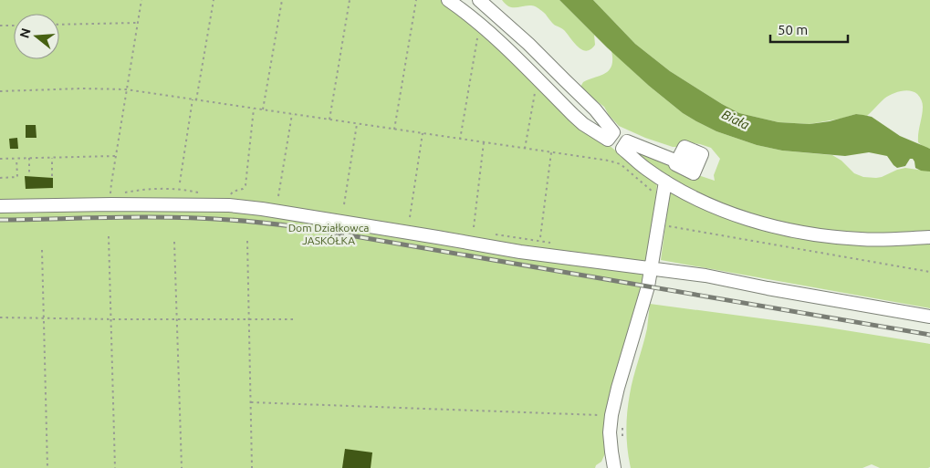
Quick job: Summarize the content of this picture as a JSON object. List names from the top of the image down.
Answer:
{
  "water": ["Biała"],
  "parks": ["Dom Działkowca JASKÓŁKA"],
  "scale_bar": "50 m",
  "north": "left"
}
